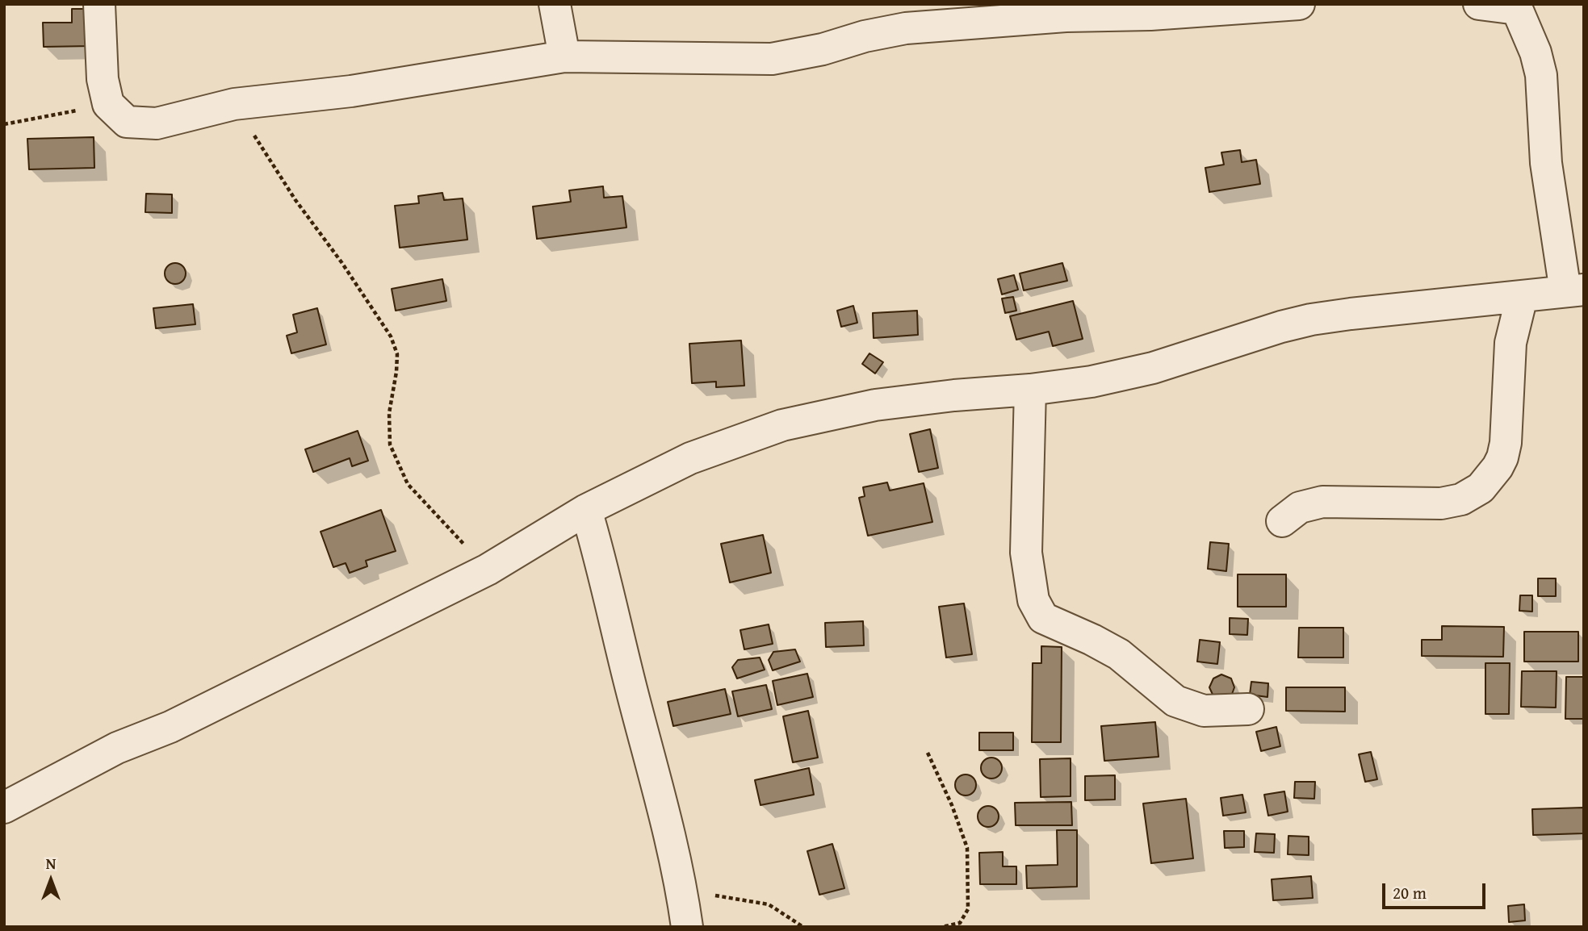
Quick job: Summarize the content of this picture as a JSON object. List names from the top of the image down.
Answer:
{
  "scale_bar": "20 m",
  "north": "top"
}
